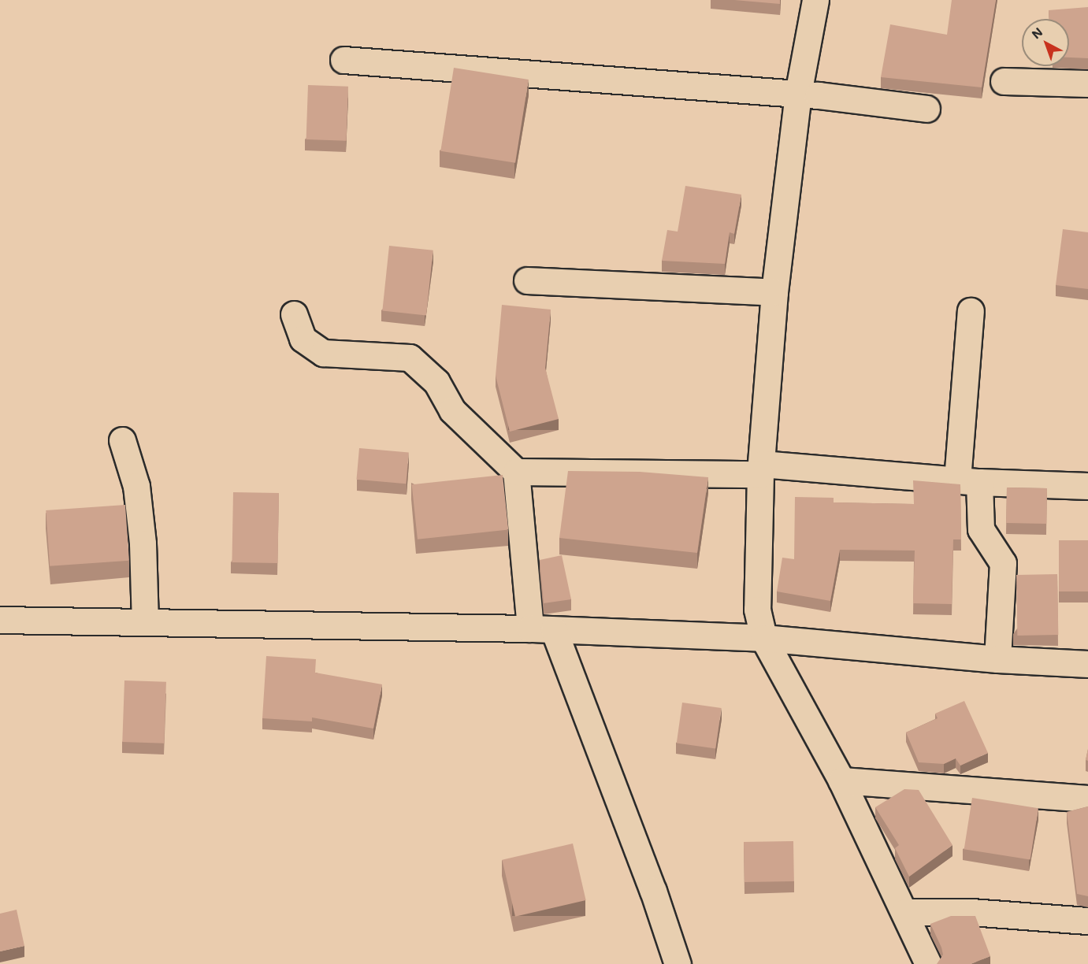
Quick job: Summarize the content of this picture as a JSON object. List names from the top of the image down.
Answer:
{
  "north": "top left"
}
